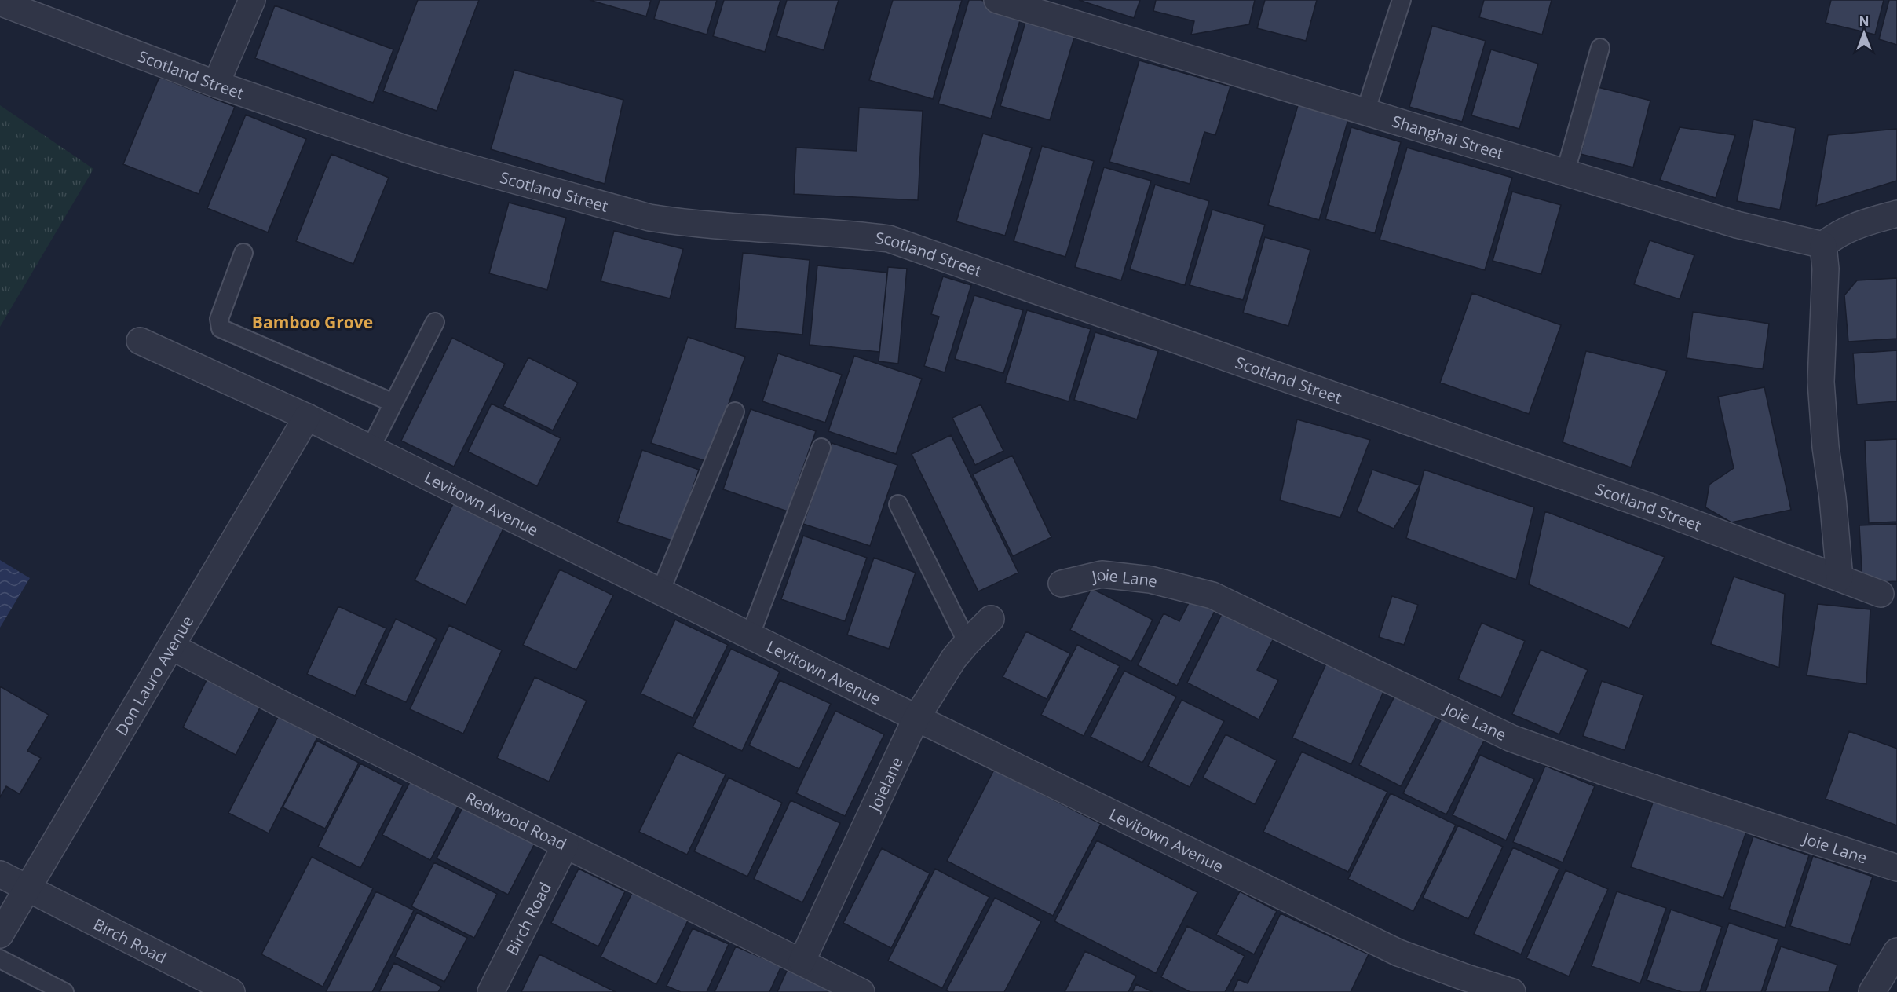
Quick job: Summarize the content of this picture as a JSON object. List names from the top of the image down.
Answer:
{
  "streets": {
    "street": [
      "Scotland Street",
      "Shanghai Street",
      "Levitown Avenue",
      "Joie Lane",
      "Don Lauro Avenue",
      "Joielane",
      "Redwood Road",
      "Birch Road"
    ]
  },
  "crossings": [
    ["Levitown Avenue", "Don Lauro Avenue"],
    ["Levitown Avenue", "Joielane"],
    ["Don Lauro Avenue", "Redwood Road"],
    ["Don Lauro Avenue", "Birch Road"],
    ["Joielane", "Redwood Road"],
    ["Redwood Road", "Birch Road"]
  ],
  "districts": ["Bamboo Grove"],
  "north": "top"
}
